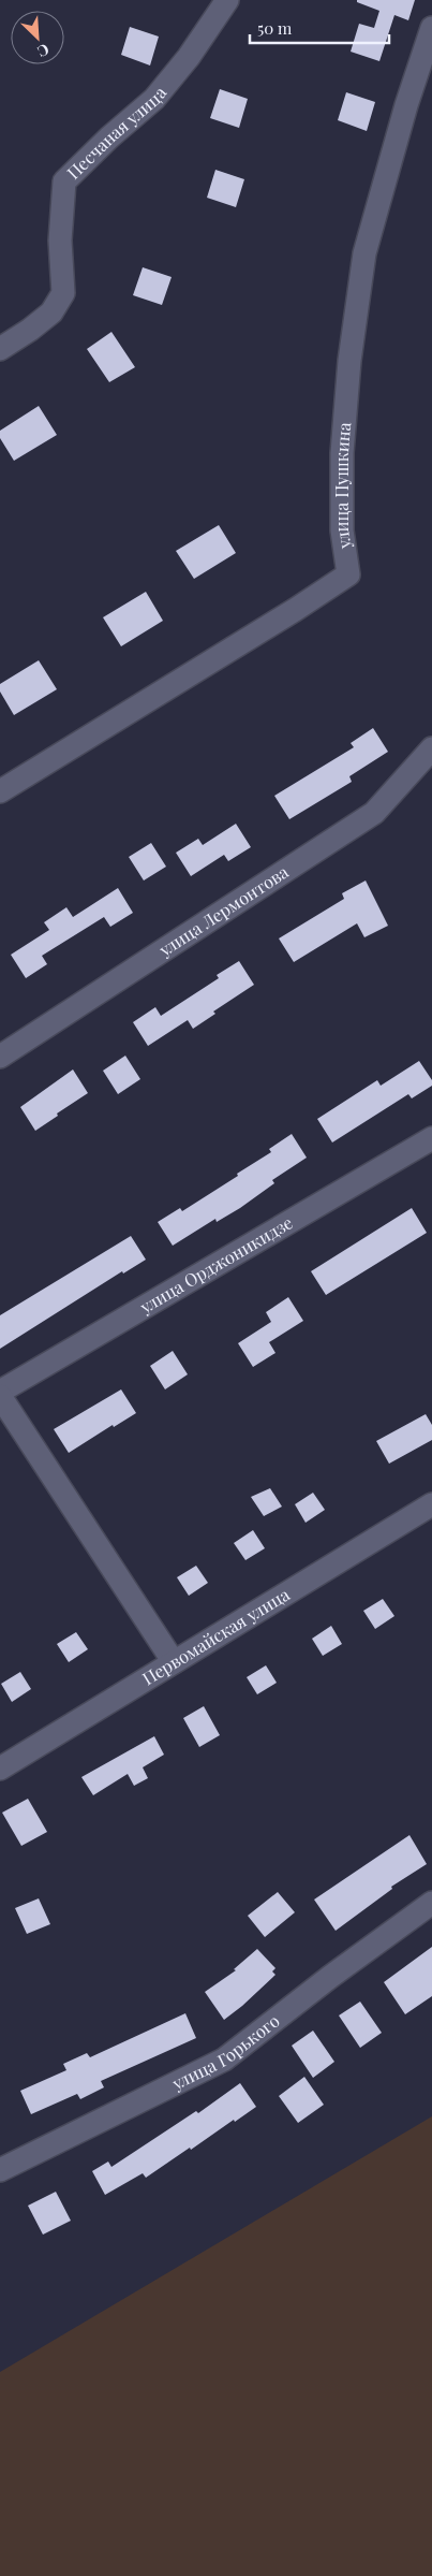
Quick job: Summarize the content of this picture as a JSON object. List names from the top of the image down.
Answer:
{
  "streets": {
    "street": [
      "Песчаная улица",
      "улица Пушкина",
      "улица Лермонтова",
      "улица Орджоникидзе",
      "Первомайская улица",
      "улица Горького"
    ]
  },
  "scale_bar": "50 m",
  "north": "bottom right"
}
